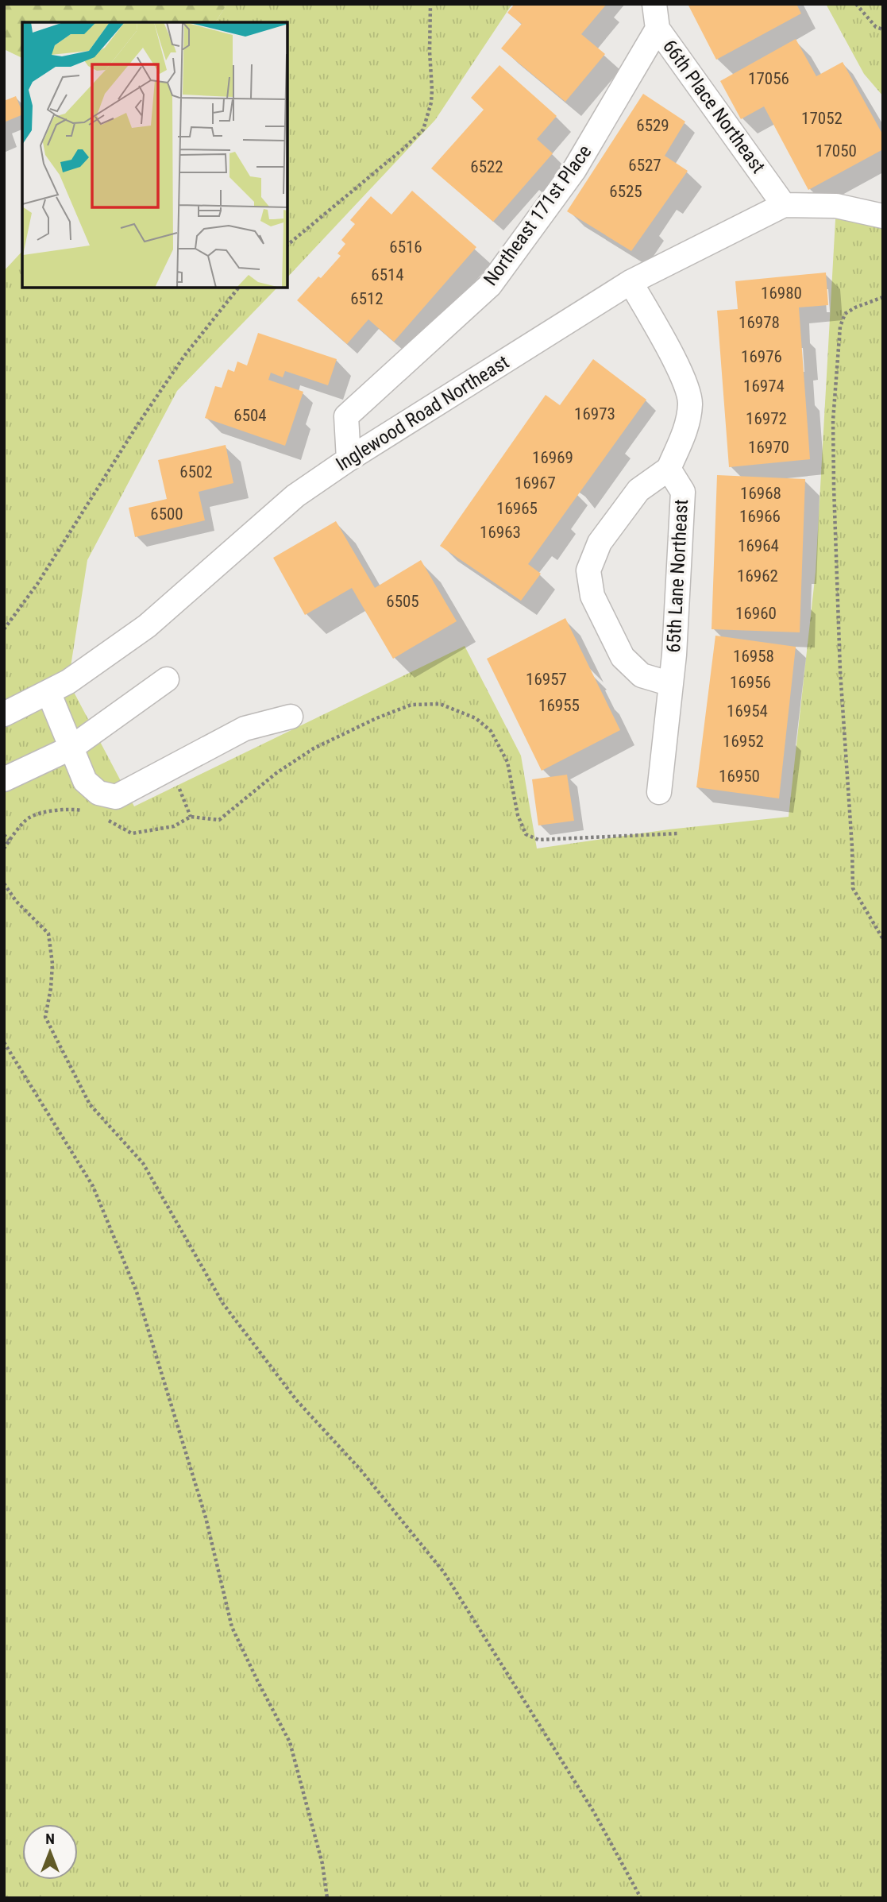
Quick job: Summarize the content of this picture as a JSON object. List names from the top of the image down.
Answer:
{
  "streets": {
    "street": [
      "66th Place Northeast",
      "Northeast 171st Place",
      "Inglewood Road Northeast",
      "65th Lane Northeast"
    ]
  },
  "crossings": [
    ["66th Place Northeast", "Northeast 171st Place"],
    ["66th Place Northeast", "Inglewood Road Northeast"],
    ["Northeast 171st Place", "Inglewood Road Northeast"]
  ],
  "house_numbers": [
    "17056",
    "17052",
    "6529",
    "17050",
    "6527",
    "6522",
    "6525",
    "6516",
    "6514",
    "16980",
    "6512",
    "16978",
    "16976",
    "16974",
    "16973",
    "6504",
    "16972",
    "16970",
    "16969",
    "6502",
    "16967",
    "16968",
    "16965",
    "6500",
    "16966",
    "16963",
    "16964",
    "16962",
    "6505",
    "16960",
    "16958",
    "16957",
    "16956",
    "16955",
    "16954",
    "16952",
    "16950"
  ],
  "north": "top"
}
